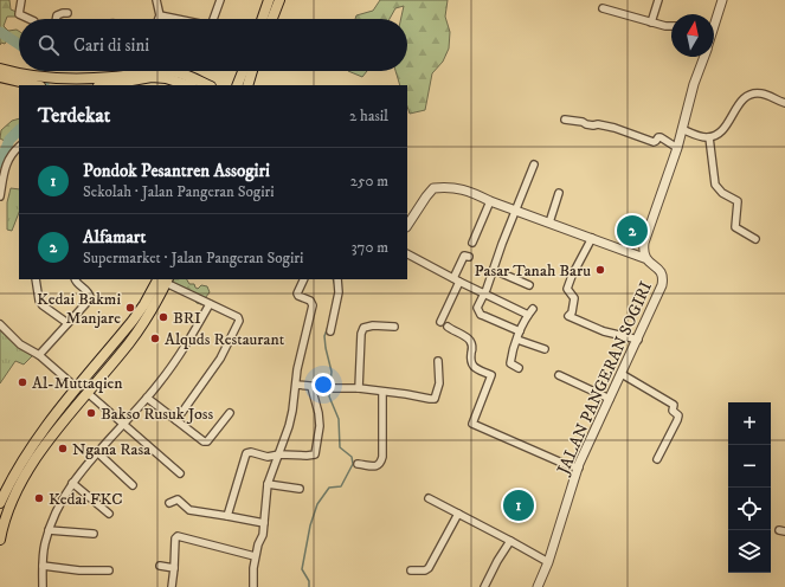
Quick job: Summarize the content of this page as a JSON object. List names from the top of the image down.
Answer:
{
  "streets": {
    "street": ["JALAN PANGERAN SOGIRI"]
  },
  "places": [
    "Pasar Tanah Baru",
    "Kedai Bakmi Manjare",
    "BRI",
    "Alquds Restaurant",
    "Al-Muttaqien",
    "Bakso Rusuk Joss",
    "Ngana Rasa",
    "Kedai FKC"
  ],
  "north": "top",
  "page": {
    "search": "Cari di sini",
    "heading": ["Terdekat", "2 hasil"],
    "list": [
      {
        "mark": "1",
        "name": "Pondok Pesantren Assogiri",
        "note": "Sekolah · Jalan Pangeran Sogiri",
        "value": "250 m"
      },
      {
        "mark": "2",
        "name": "Alfamart",
        "note": "Supermarket · Jalan Pangeran Sogiri",
        "value": "370 m"
      }
    ],
    "pins": ["2", "1"],
    "map_buttons": ["+", "−"]
  }
}
